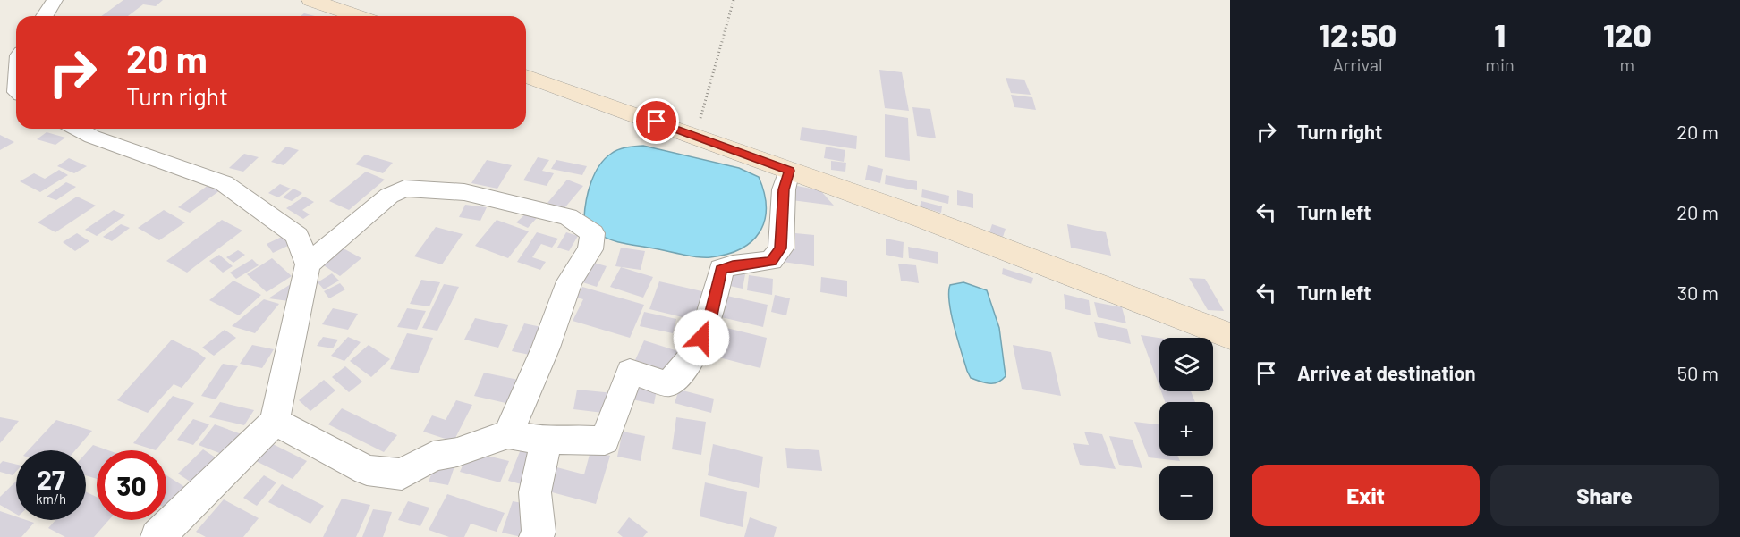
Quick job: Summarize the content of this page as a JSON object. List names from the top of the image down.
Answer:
{
  "page": {
    "eta": [
      "12:50",
      "Arrival",
      "1",
      "min",
      "120",
      "m"
    ],
    "turn": ["20 m", "Turn right"],
    "list": [
      {
        "name": "Turn right",
        "value": "20 m"
      },
      {
        "name": "Turn left",
        "value": "20 m"
      },
      {
        "name": "Turn left",
        "value": "30 m"
      },
      {
        "name": "Arrive at destination",
        "value": "50 m"
      }
    ],
    "map_buttons": ["+", "−"],
    "speed": "27 km/h",
    "limit": "30",
    "buttons": ["Exit", "Share"]
  }
}
